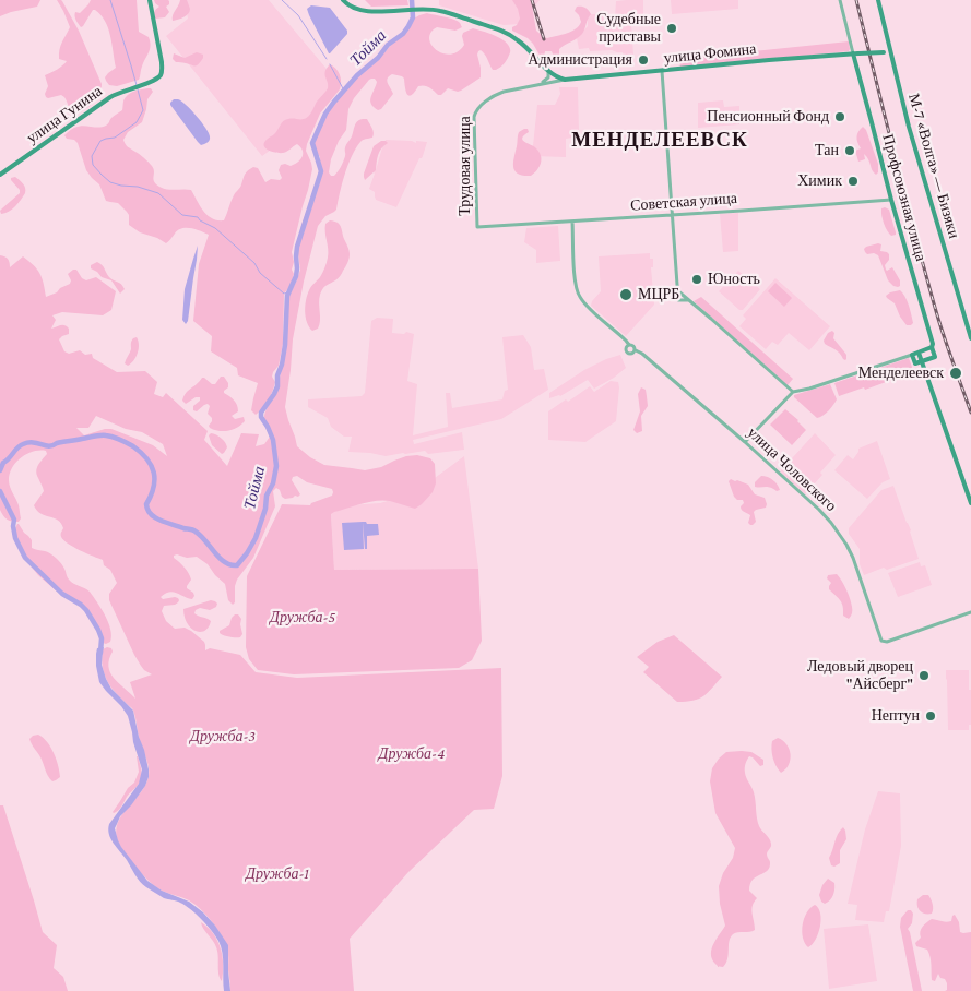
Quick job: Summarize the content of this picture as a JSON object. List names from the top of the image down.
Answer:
{
  "streets": {
    "main road": [
      "улица Фомина",
      "улица Гунина",
      "М-7 «Волга» — Бизяки",
      "Профсоюзная улица"
    ],
    "street": ["Трудовая улица", "Советская улица", "улица Чоловского"]
  },
  "crossings": [
    ["улица Фомина", "М-7 «Волга» — Бизяки"],
    ["улица Фомина", "Профсоюзная улица"],
    ["Трудовая улица", "Советская улица"],
    ["Профсоюзная улица", "Советская улица"]
  ],
  "districts": ["МЕНДЕЛЕЕВСК"],
  "water": ["Тойма"],
  "parks": [
    "Дружба-5",
    "Дружба-3",
    "Дружба-4",
    "Дружба-1"
  ],
  "places": [
    "Судебные приставы",
    "Администрация",
    "Пенсионный Фонд",
    "Тан",
    "Химик",
    "Юность",
    "МЦРБ",
    "Менделеевск",
    "Ледовый дворец \"Айсберг\"",
    "Нептун"
  ]
}
